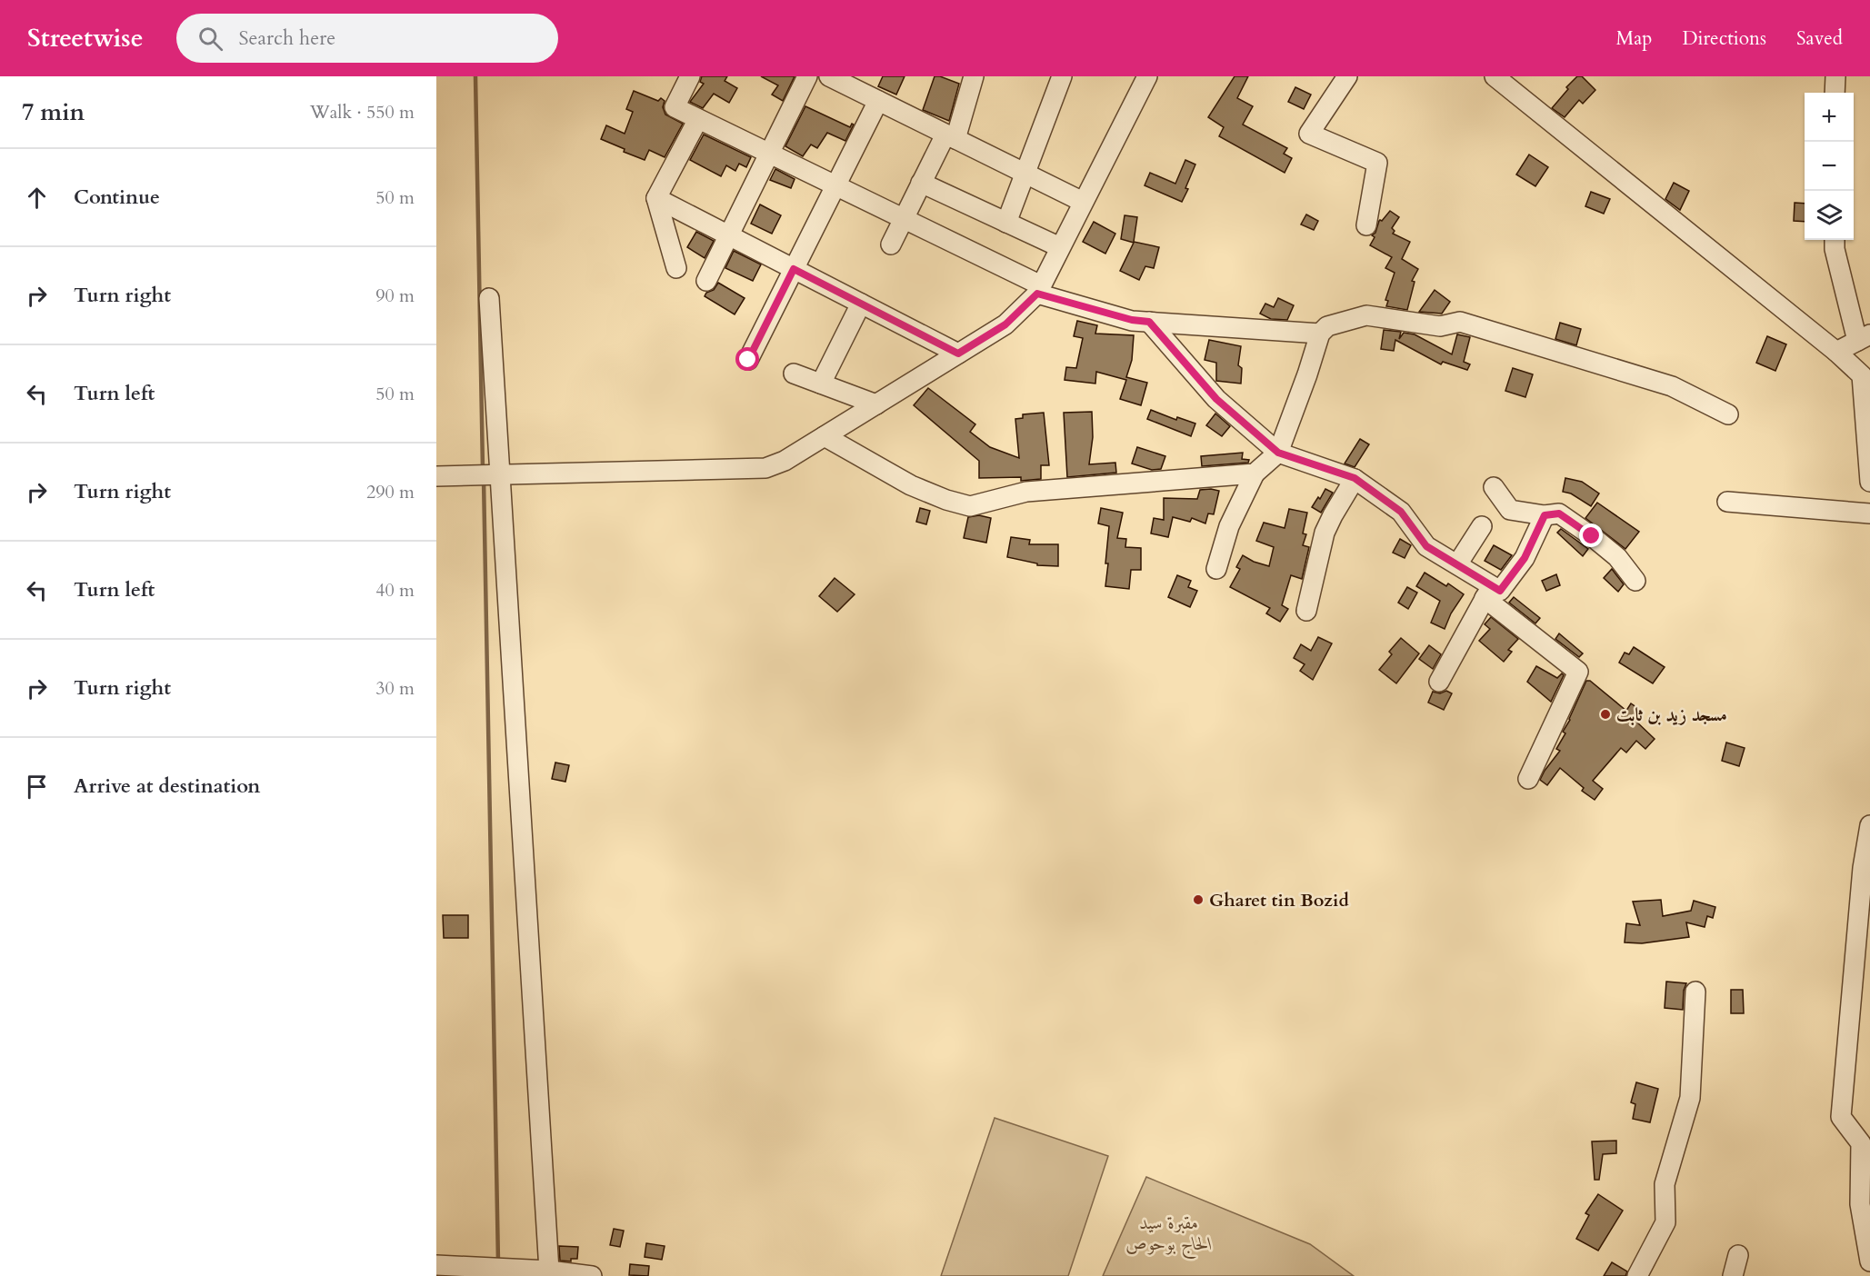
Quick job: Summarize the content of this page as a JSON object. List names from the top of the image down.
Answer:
{
  "parks": ["مقبرة سيد الحاج بوحوص"],
  "places": ["مسجد زيد بن ثابت", "Gharet tin Bozid"],
  "page": {
    "header": "Streetwise",
    "search": "Search here",
    "nav": ["Map", "Directions", "Saved"],
    "heading": ["7 min", "Walk · 550 m"],
    "map_buttons": ["+", "−"],
    "list": [
      ["Continue", "50 m"],
      ["Turn right", "90 m"],
      ["Turn left", "50 m"],
      ["Turn right", "290 m"],
      ["Turn left", "40 m"],
      ["Turn right", "30 m"],
      "Arrive at destination"
    ]
  }
}
